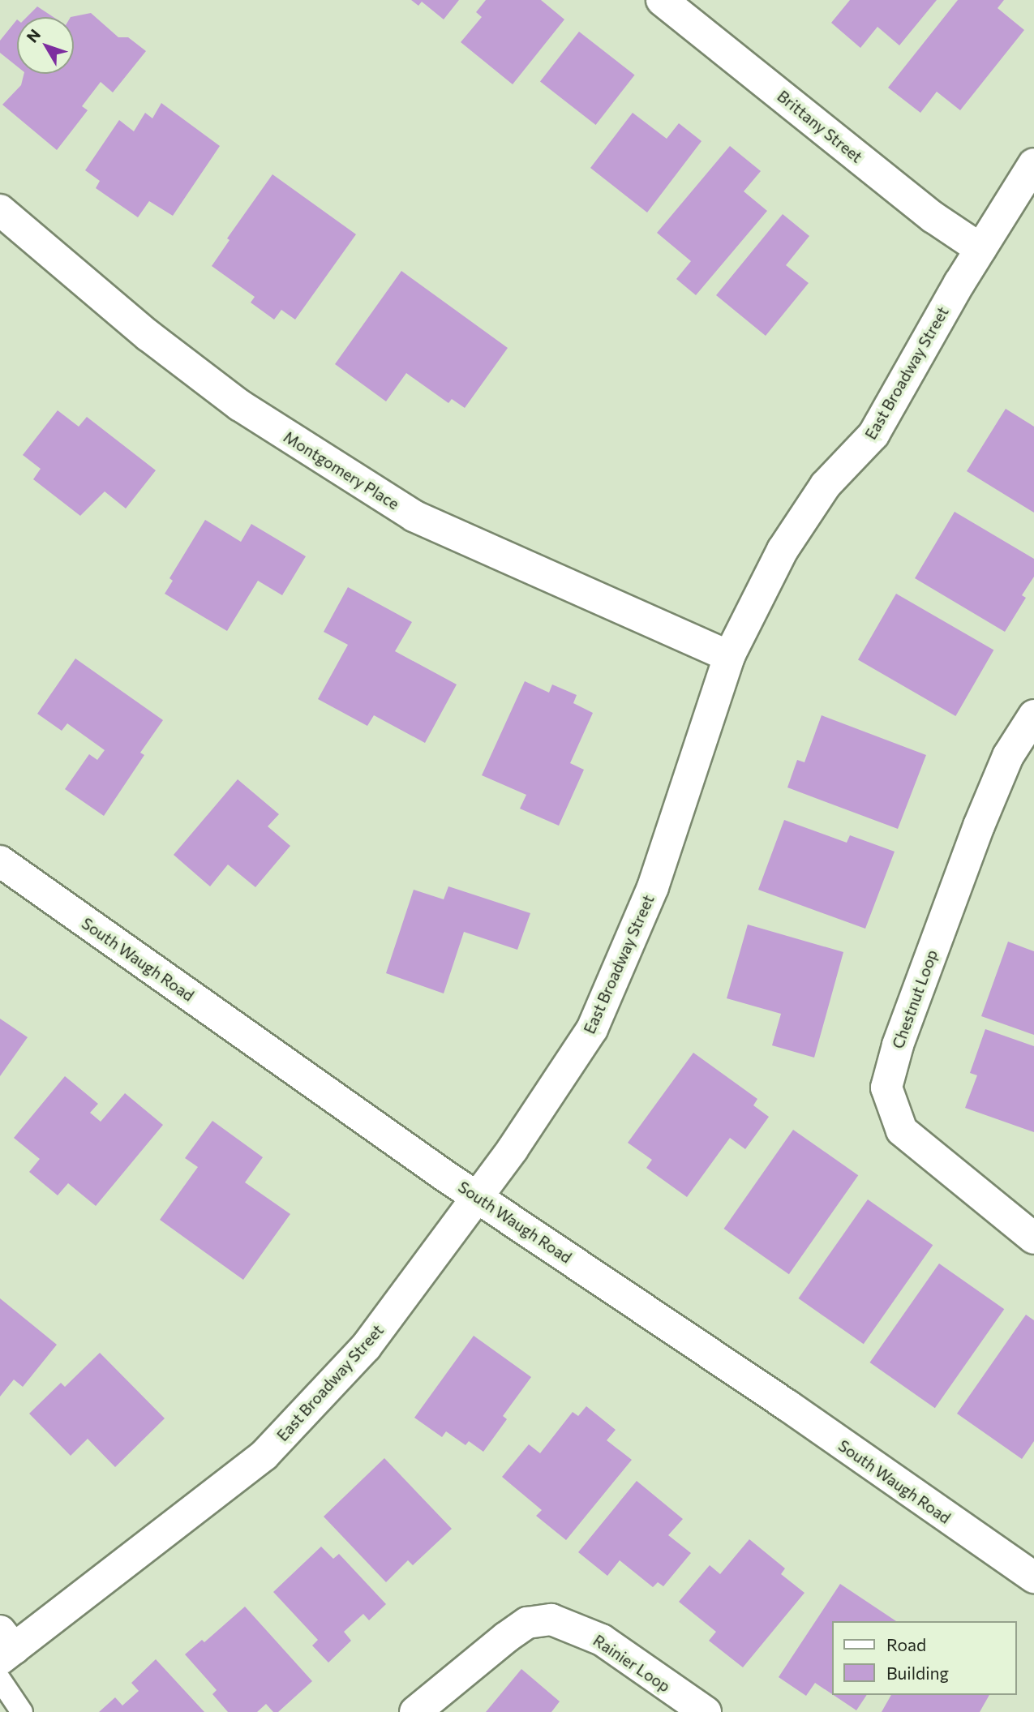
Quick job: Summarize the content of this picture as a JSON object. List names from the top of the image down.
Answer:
{
  "streets": {
    "street": [
      "Brittany Street",
      "East Broadway Street",
      "Montgomery Place",
      "South Waugh Road",
      "Chestnut Loop",
      "Rainier Loop"
    ]
  },
  "crossings": [
    ["Brittany Street", "East Broadway Street"],
    ["East Broadway Street", "Montgomery Place"],
    ["East Broadway Street", "South Waugh Road"]
  ],
  "legend": ["Road", "Building"],
  "north": "top left"
}
